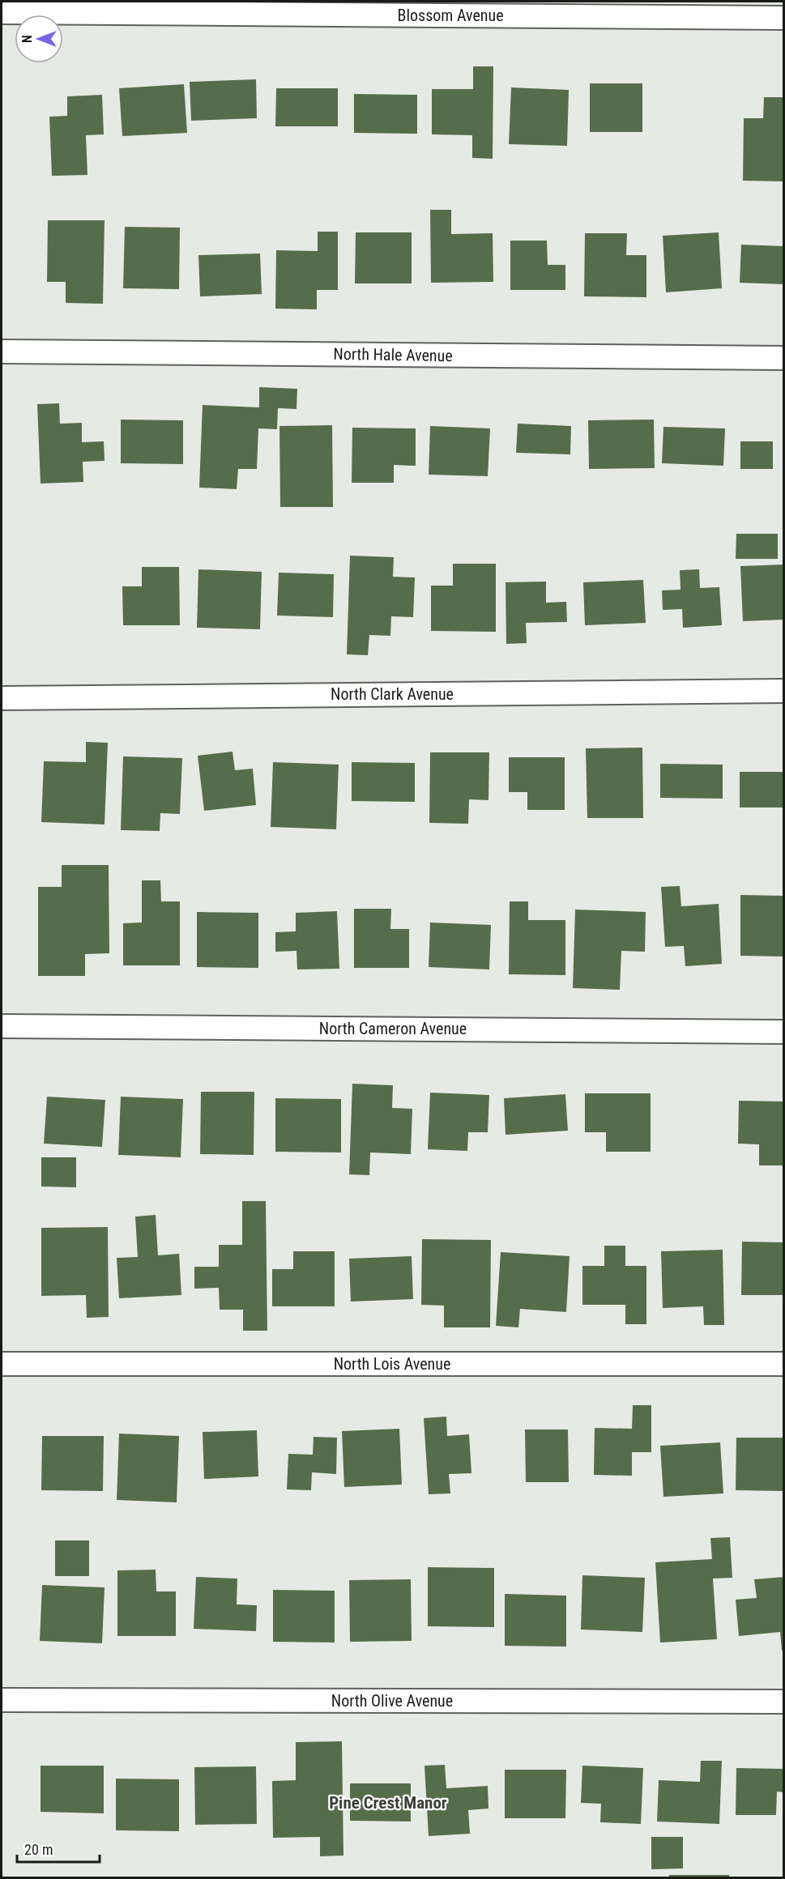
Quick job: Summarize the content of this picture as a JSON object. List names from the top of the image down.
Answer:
{
  "streets": {
    "street": [
      "Blossom Avenue",
      "North Hale Avenue",
      "North Clark Avenue",
      "North Cameron Avenue",
      "North Lois Avenue",
      "North Olive Avenue"
    ]
  },
  "districts": ["Pine Crest Manor"],
  "scale_bar": "20 m",
  "north": "left"
}
